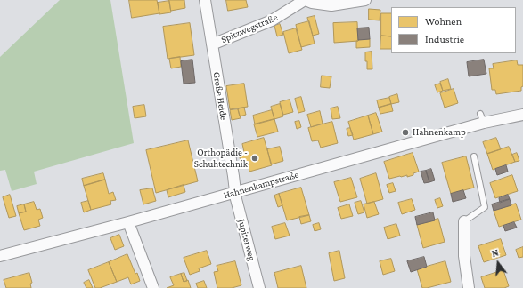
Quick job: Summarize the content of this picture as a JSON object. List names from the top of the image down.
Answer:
{
  "streets": {
    "street": [
      "Spitzwegstraße",
      "Große Heide",
      "Hahnenkampstraße",
      "Jupiterweg"
    ]
  },
  "crossings": [
    ["Spitzwegstraße", "Große Heide"],
    ["Große Heide", "Hahnenkampstraße"],
    ["Große Heide", "Jupiterweg"],
    ["Hahnenkampstraße", "Jupiterweg"]
  ],
  "places": ["Hahnenkamp", "Orthopädie - Schuhtechnik"],
  "legend": ["Wohnen", "Industrie"],
  "north": "top"
}
